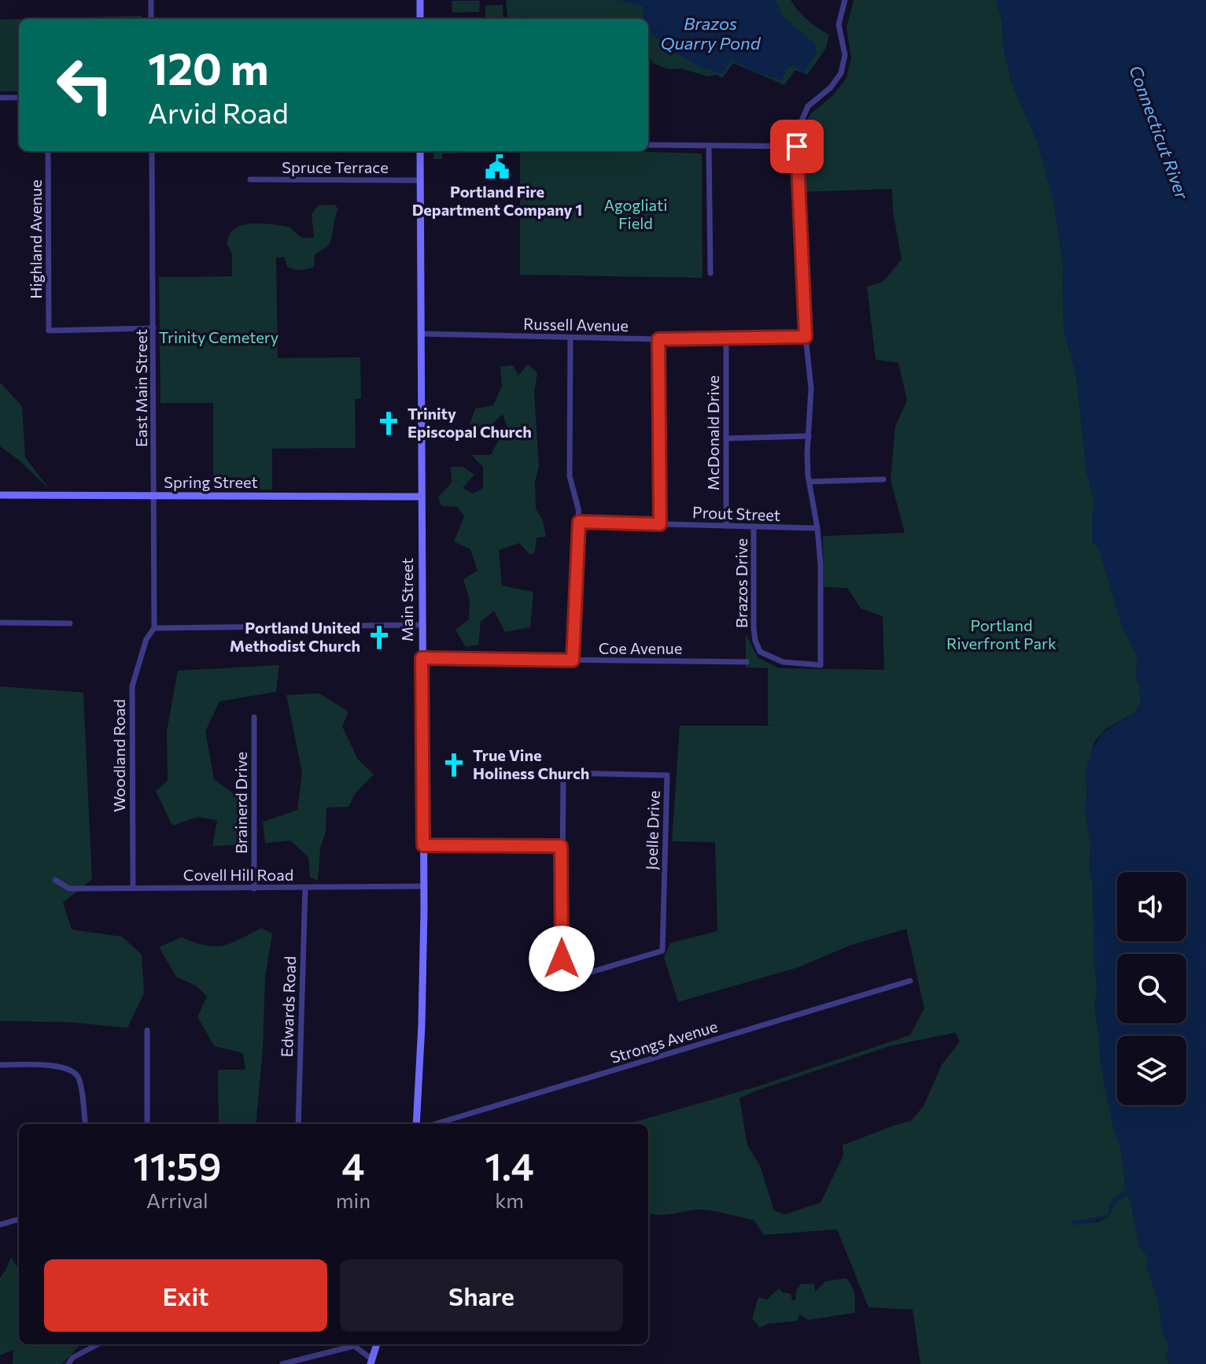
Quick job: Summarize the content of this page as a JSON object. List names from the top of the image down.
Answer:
{
  "streets": {
    "main road": ["Spring Street", "Main Street"],
    "street": [
      "Spruce Terrace",
      "Highland Avenue",
      "Russell Avenue",
      "East Main Street",
      "McDonald Drive",
      "Prout Street",
      "Brazos Drive",
      "Coe Avenue",
      "Woodland Road",
      "Brainerd Drive",
      "Joelle Drive",
      "Covell Hill Road",
      "Edwards Road",
      "Strongs Avenue"
    ]
  },
  "crossings": [
    ["Spruce Terrace", "Main Street"],
    ["Highland Avenue", "East Main Street"],
    ["Russell Avenue", "McDonald Drive"],
    ["Russell Avenue", "Main Street"],
    ["East Main Street", "Spring Street"],
    ["East Main Street", "Woodland Road"],
    ["McDonald Drive", "Prout Street"],
    ["Spring Street", "Main Street"],
    ["Prout Street", "Brazos Drive"],
    ["Main Street", "Coe Avenue"],
    ["Main Street", "Covell Hill Road"],
    ["Woodland Road", "Covell Hill Road"],
    ["Brainerd Drive", "Covell Hill Road"],
    ["Covell Hill Road", "Edwards Road"]
  ],
  "water": ["Brazos Quarry Pond", "Connecticut River"],
  "parks": ["Agogliati Field", "Trinity Cemetery", "Portland Riverfront Park"],
  "places": {
    "public building": ["Portland Fire Department Company 1"],
    "church": ["Trinity Episcopal Church", "Portland United Methodist Church", "True Vine Holiness Church"]
  },
  "page": {
    "turn": ["120 m", "Arvid Road"],
    "eta": [
      "11:59",
      "Arrival",
      "4",
      "min",
      "1.4",
      "km"
    ],
    "buttons": ["Exit", "Share"]
  }
}
